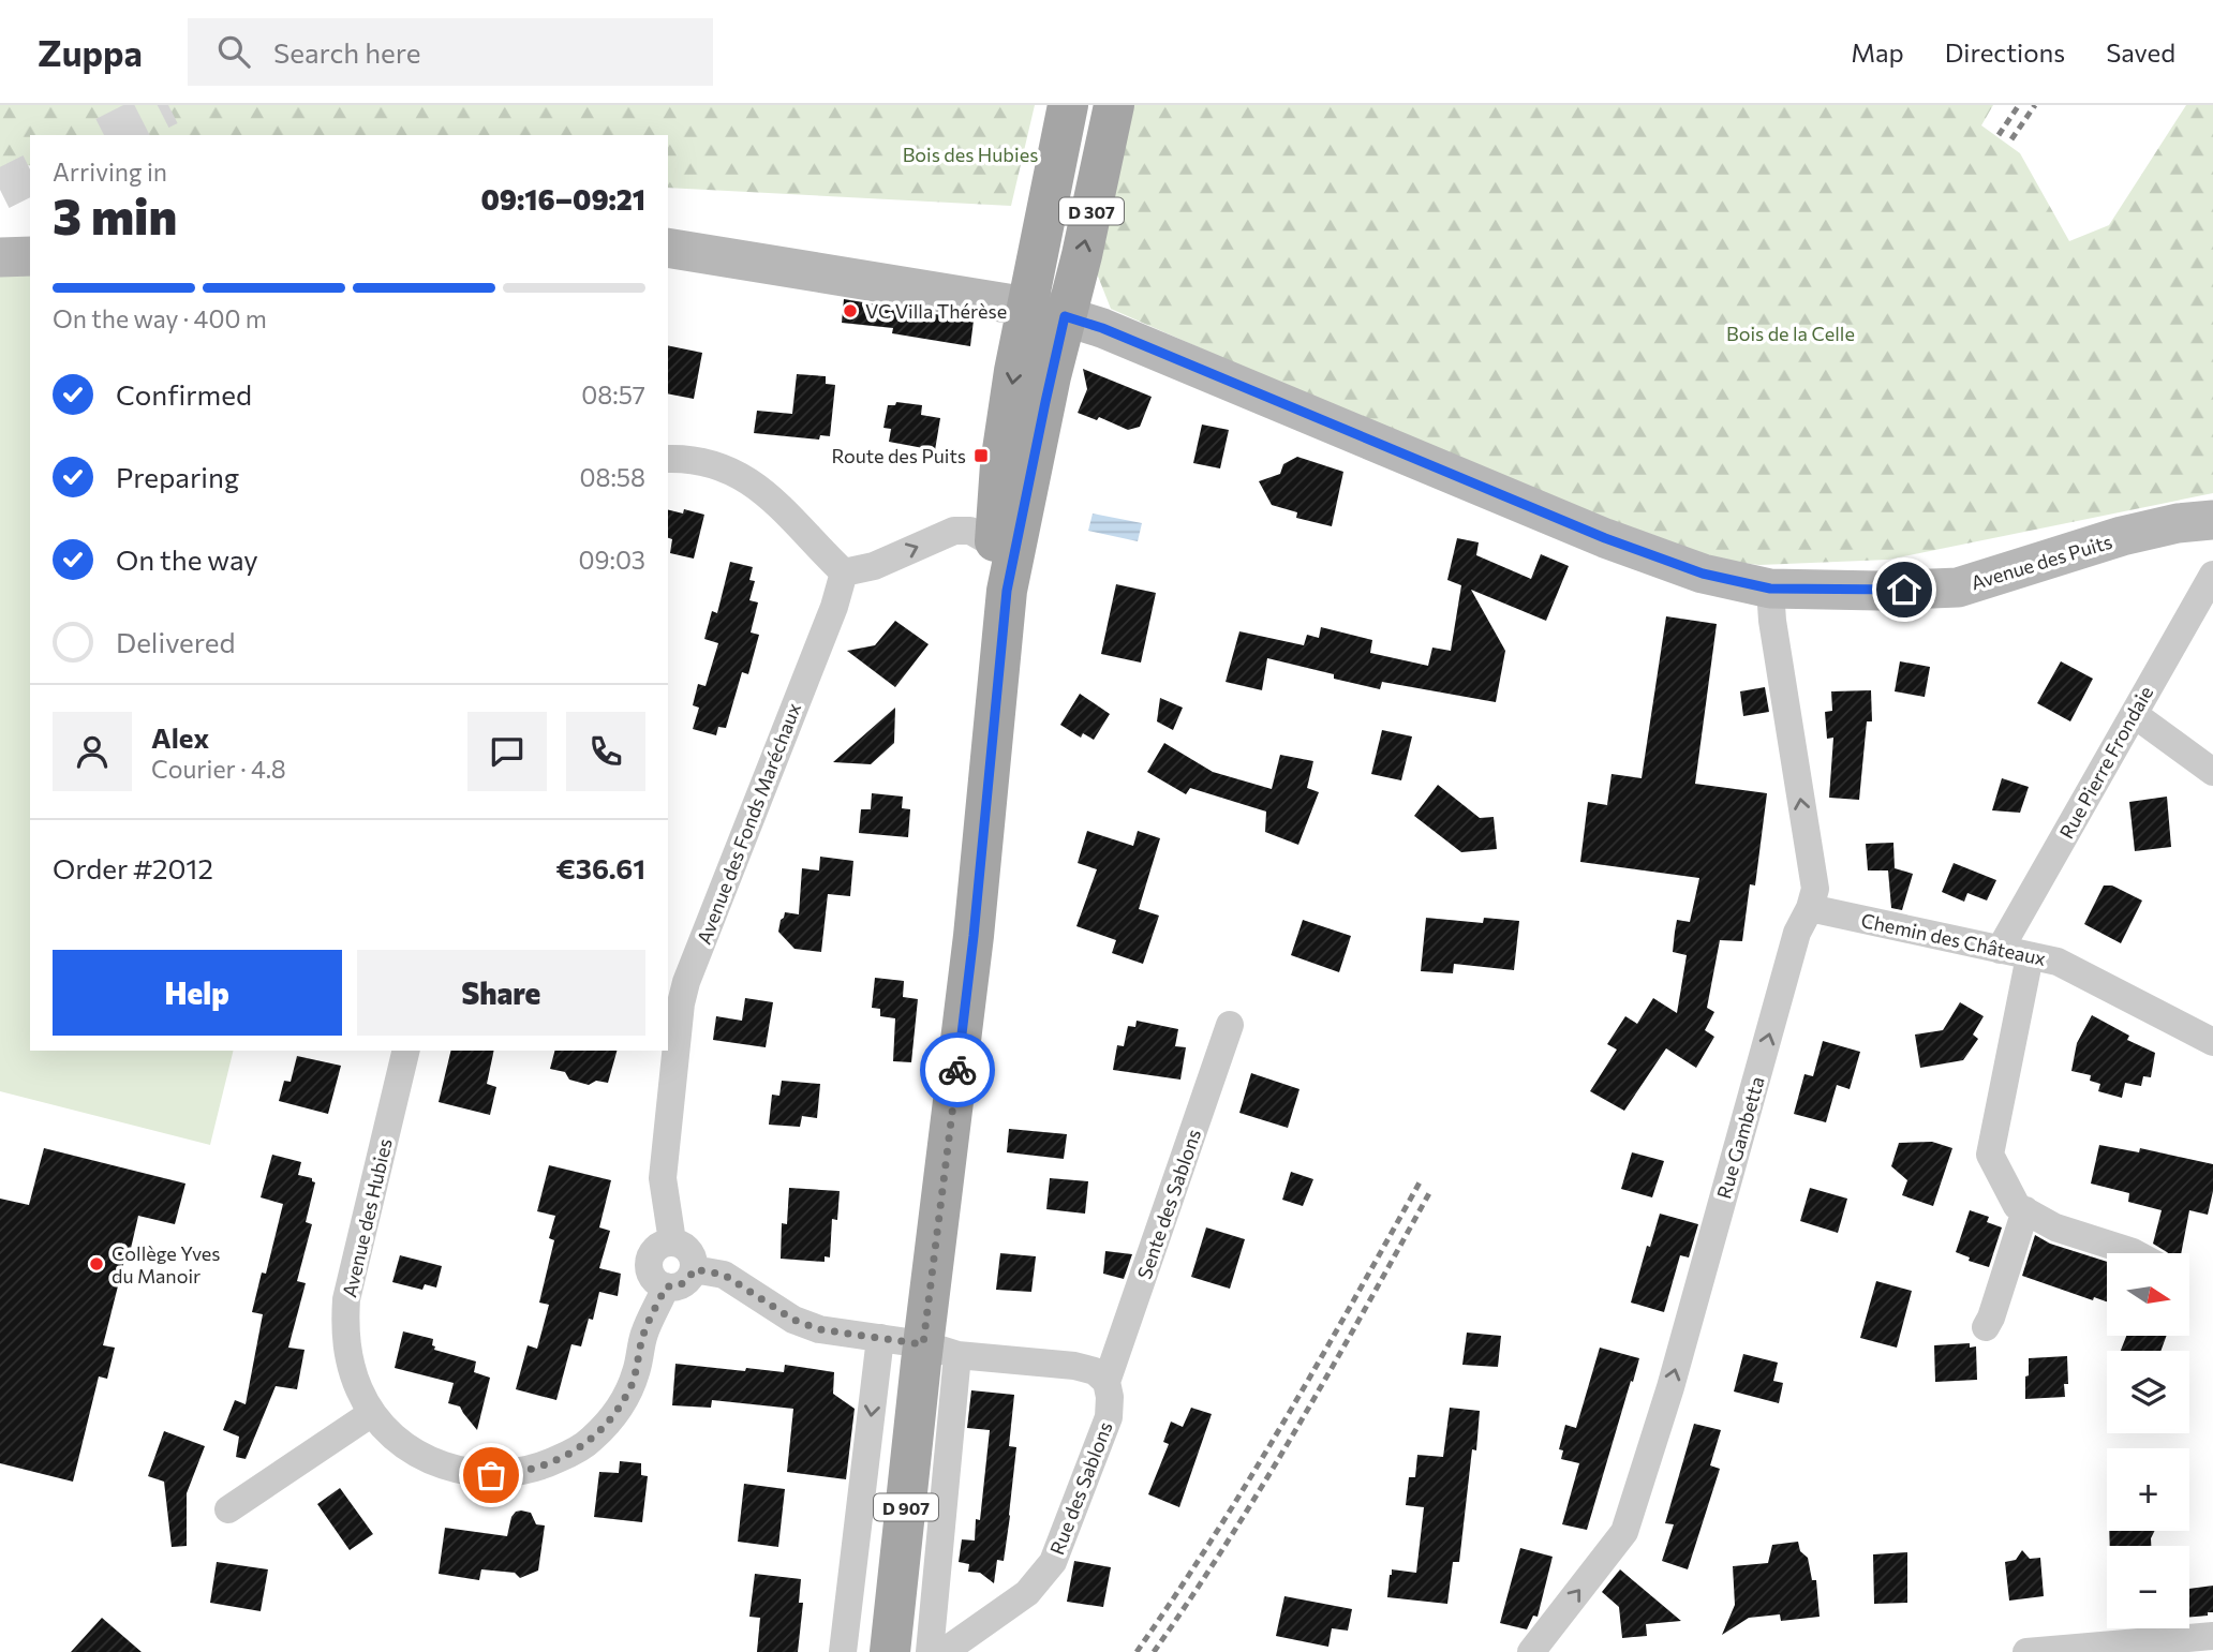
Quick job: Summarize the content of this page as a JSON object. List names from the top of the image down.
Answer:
{
  "streets": {
    "main road": ["D 307", "D 907"],
    "street": [
      "Avenue des Puits",
      "Rue Pierre Frondaie",
      "Avenue des Fonds Maréchaux",
      "Chemin des Châteaux",
      "Rue Gambetta",
      "Sente des Sablons",
      "Avenue des Hubies",
      "Rue des Sablons"
    ]
  },
  "crossings": [
    ["D 307", "Avenue des Puits"],
    ["D 307", "D 907"],
    ["Avenue des Puits", "Rue Gambetta"],
    ["Avenue des Puits", "D 907"],
    ["Rue Pierre Frondaie", "Chemin des Châteaux"],
    ["Avenue des Fonds Maréchaux", "Avenue des Hubies"],
    ["Chemin des Châteaux", "Rue Gambetta"],
    ["Sente des Sablons", "Rue des Sablons"]
  ],
  "one_way": ["Rue Gambetta"],
  "parks": ["Bois des Hubies", "Bois de la Celle"],
  "places": {
    "other": ["VC Villa Thérèse", "Collège Yves du Manoir"],
    "transit": ["Route des Puits"]
  },
  "north": "right",
  "page": {
    "header": "Zuppa",
    "search": "Search here",
    "nav": ["Map", "Directions", "Saved"],
    "heading": ["3 min", "Arriving in", "09:16–09:21"],
    "panel": [
      "Alex",
      "Courier · 4.8",
      "Order #2012",
      "€36.61"
    ],
    "bar": "On the way · 400 m",
    "list": [
      ["Confirmed", "08:57"],
      ["Preparing", "08:58"],
      ["On the way", "09:03"],
      "Delivered"
    ],
    "buttons": ["Help", "Share"],
    "map_buttons": ["+", "−"]
  }
}
